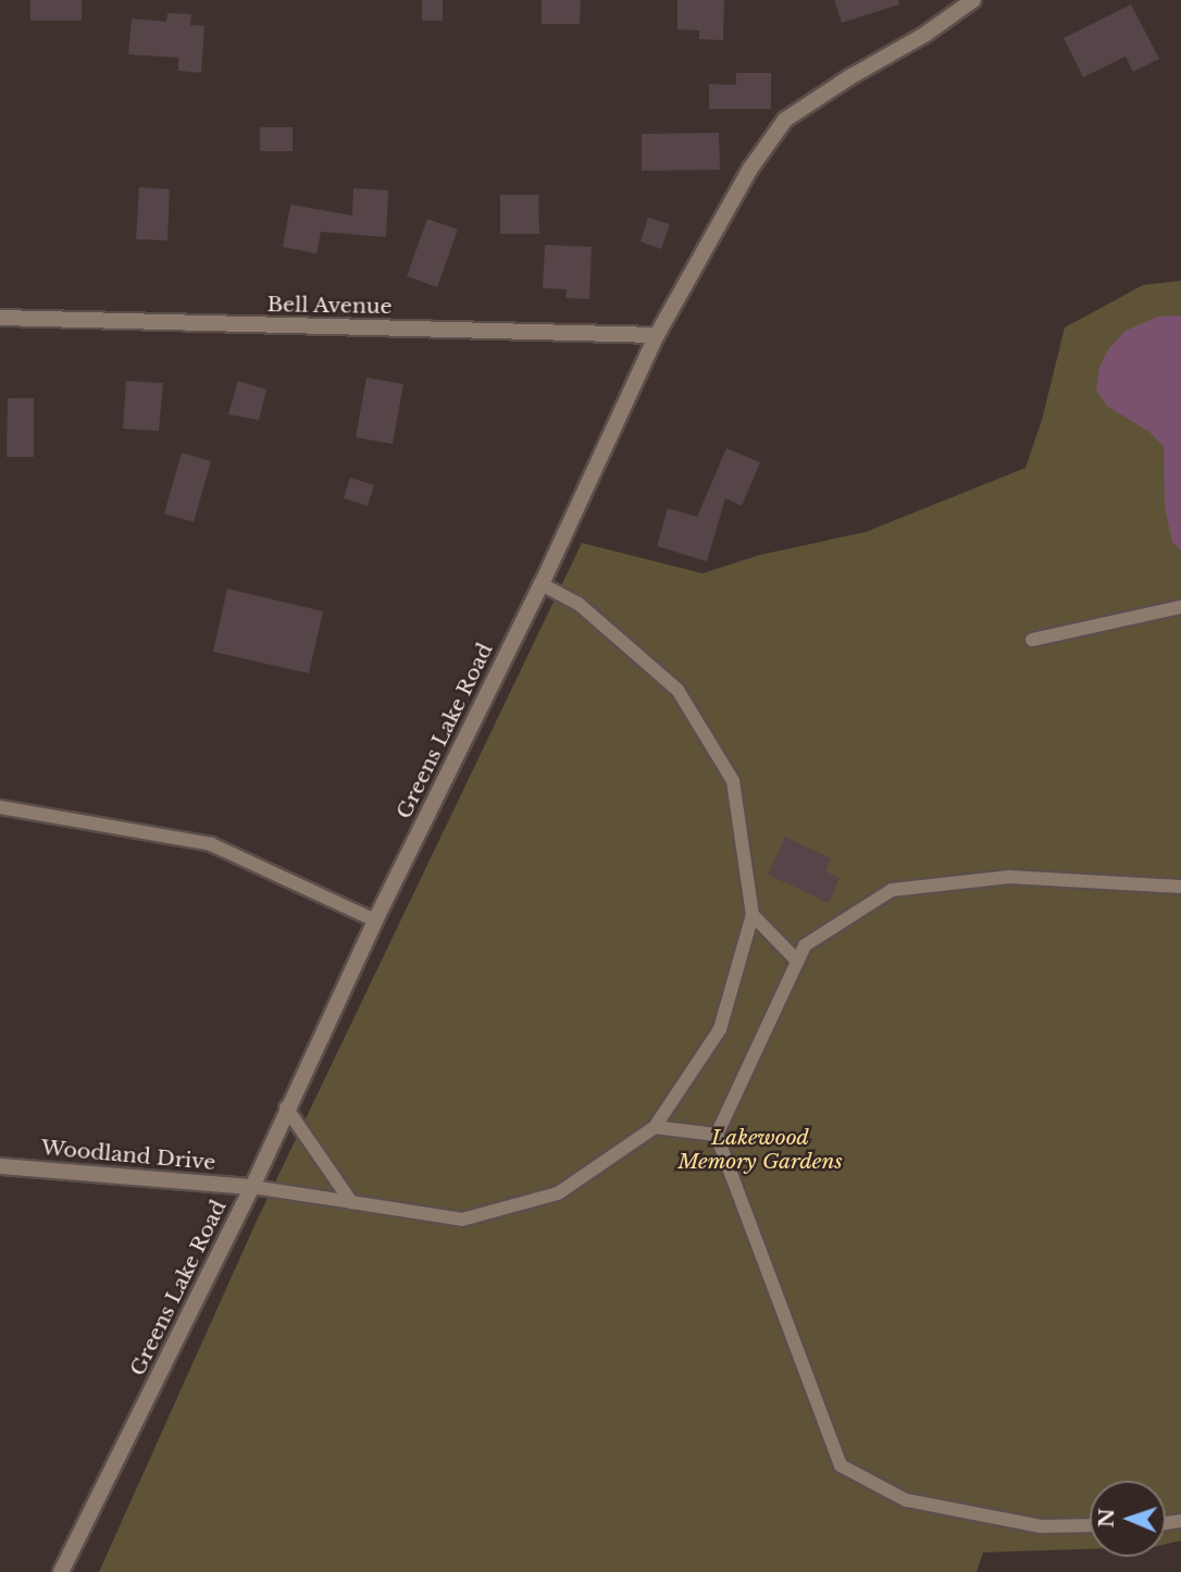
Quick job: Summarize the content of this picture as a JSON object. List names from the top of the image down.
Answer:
{
  "streets": {
    "street": ["Bell Avenue", "Greens Lake Road", "Woodland Drive"]
  },
  "crossings": [
    ["Bell Avenue", "Greens Lake Road"],
    ["Greens Lake Road", "Woodland Drive"]
  ],
  "parks": ["Lakewood Memory Gardens"],
  "north": "left"
}
